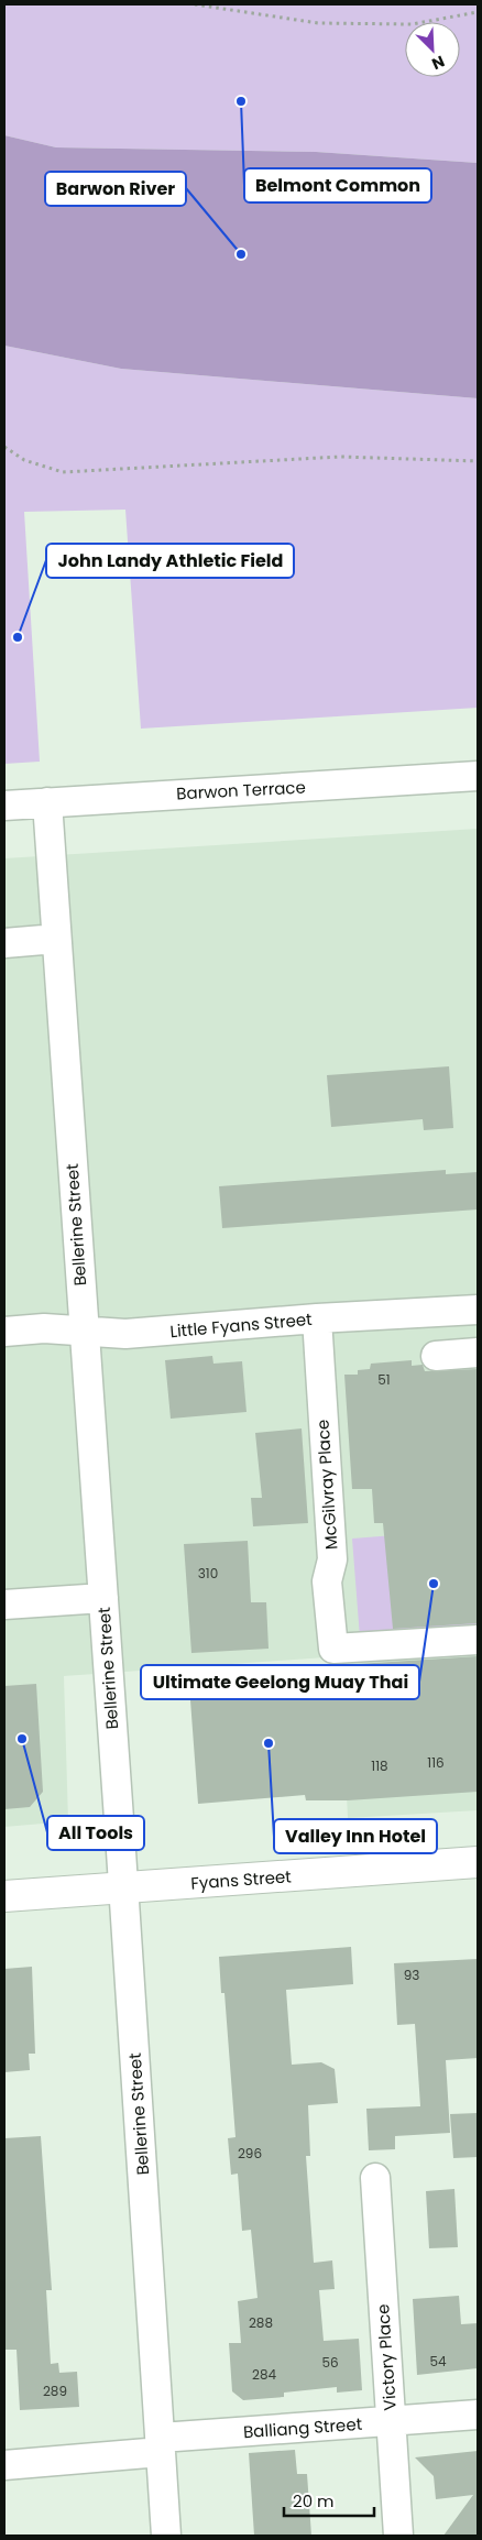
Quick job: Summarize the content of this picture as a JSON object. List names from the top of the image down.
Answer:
{
  "streets": {
    "main road": ["Fyans Street"],
    "street": [
      "Barwon Terrace",
      "Bellerine Street",
      "Little Fyans Street",
      "McGilvray Place",
      "Victory Place",
      "Balliang Street"
    ]
  },
  "crossings": [
    ["Barwon Terrace", "Bellerine Street"],
    ["Bellerine Street", "Little Fyans Street"],
    ["Bellerine Street", "Fyans Street"],
    ["Bellerine Street", "Balliang Street"],
    ["Little Fyans Street", "McGilvray Place"],
    ["Victory Place", "Balliang Street"]
  ],
  "places": [
    "Belmont Common",
    "Barwon River",
    "John Landy Athletic Field",
    "Ultimate Geelong Muay Thai",
    "All Tools",
    "Valley Inn Hotel"
  ],
  "house_numbers": [
    "51",
    "310",
    "116",
    "118",
    "93",
    "296",
    "288",
    "54",
    "56",
    "284",
    "289"
  ],
  "scale_bar": "20 m",
  "north": "bottom right"
}
